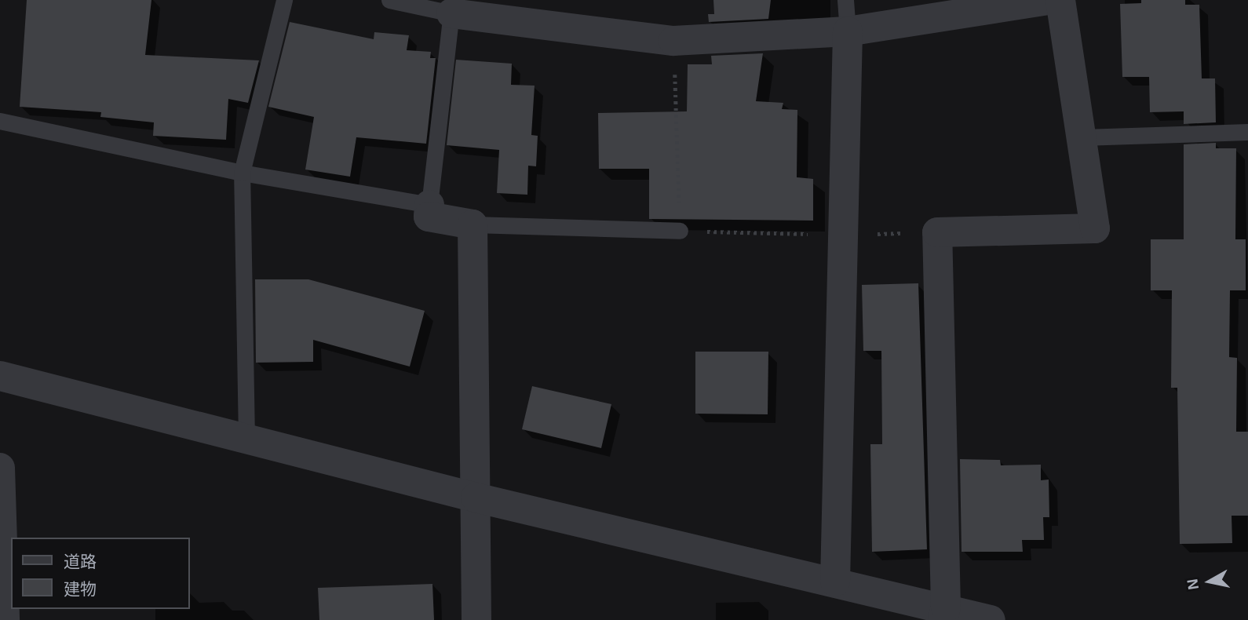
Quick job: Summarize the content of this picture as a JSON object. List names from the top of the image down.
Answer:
{
  "legend": ["道路", "建物"],
  "north": "left"
}
